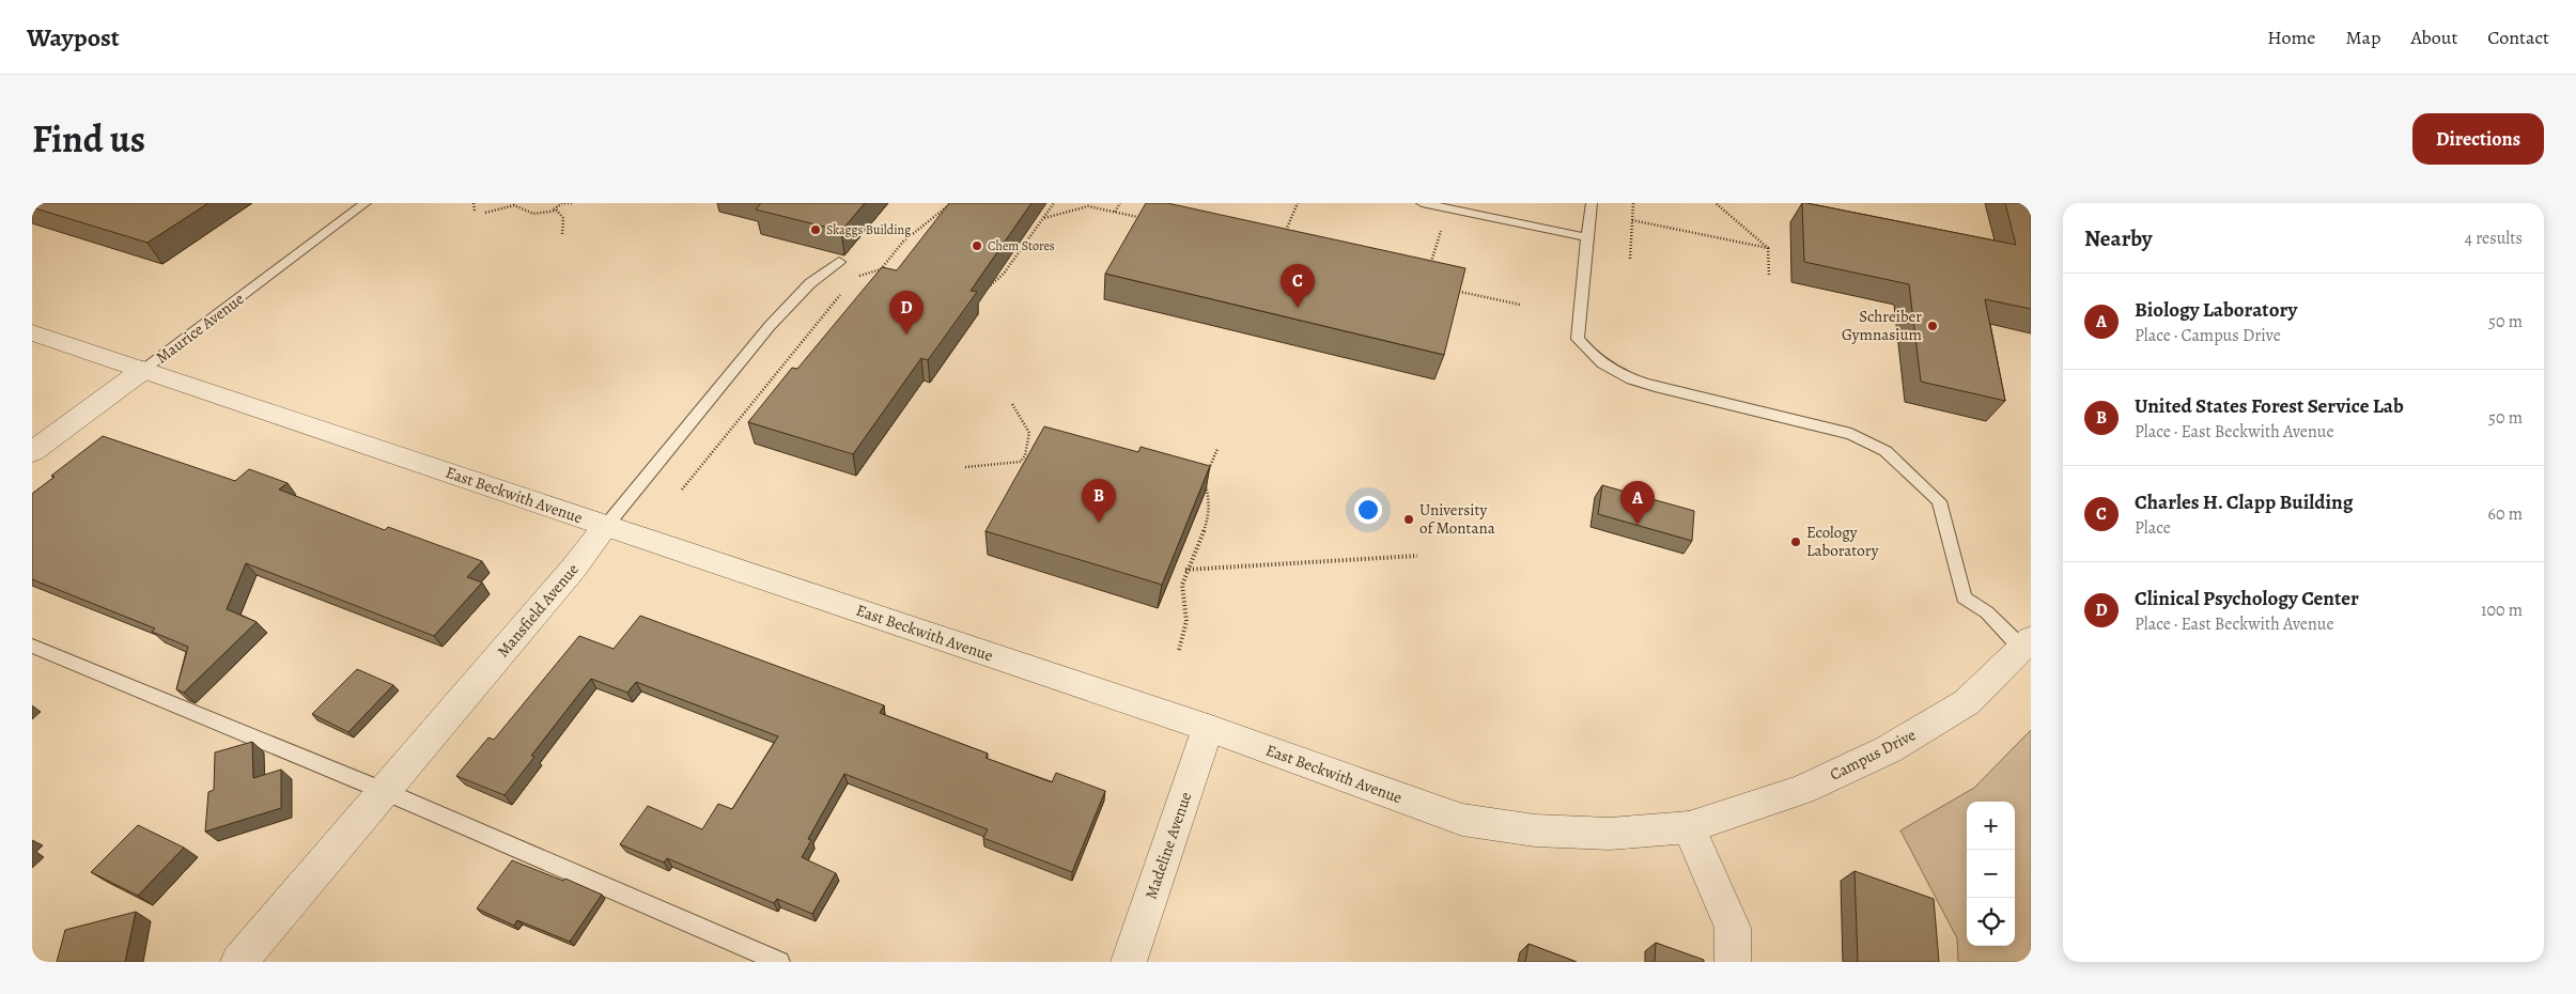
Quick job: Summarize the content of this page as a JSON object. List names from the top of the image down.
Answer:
{
  "streets": {
    "street": [
      "Maurice Avenue",
      "East Beckwith Avenue",
      "Mansfield Avenue",
      "Campus Drive",
      "Madeline Avenue"
    ]
  },
  "crossings": [
    ["Maurice Avenue", "East Beckwith Avenue"],
    ["East Beckwith Avenue", "Mansfield Avenue"],
    ["East Beckwith Avenue", "Campus Drive"],
    ["East Beckwith Avenue", "Madeline Avenue"]
  ],
  "places": [
    "Skaggs Building",
    "Chem Stores",
    "Schreiber Gymnasium",
    "University of Montana",
    "Ecology Laboratory"
  ],
  "page": {
    "header": "Waypost",
    "nav": [
      "Home",
      "Map",
      "About",
      "Contact"
    ],
    "title": "Find us",
    "buttons": "Directions",
    "heading": ["Nearby", "4 results"],
    "pins": [
      "C",
      "D",
      "B",
      "A"
    ],
    "list": [
      {
        "mark": "A",
        "name": "Biology Laboratory",
        "note": "Place · Campus Drive",
        "value": "50 m"
      },
      {
        "mark": "B",
        "name": "United States Forest Service Lab",
        "note": "Place · East Beckwith Avenue",
        "value": "50 m"
      },
      {
        "mark": "C",
        "name": "Charles H. Clapp Building",
        "note": "Place",
        "value": "60 m"
      },
      {
        "mark": "D",
        "name": "Clinical Psychology Center",
        "note": "Place · East Beckwith Avenue",
        "value": "100 m"
      }
    ],
    "map_buttons": ["+", "−"]
  }
}
